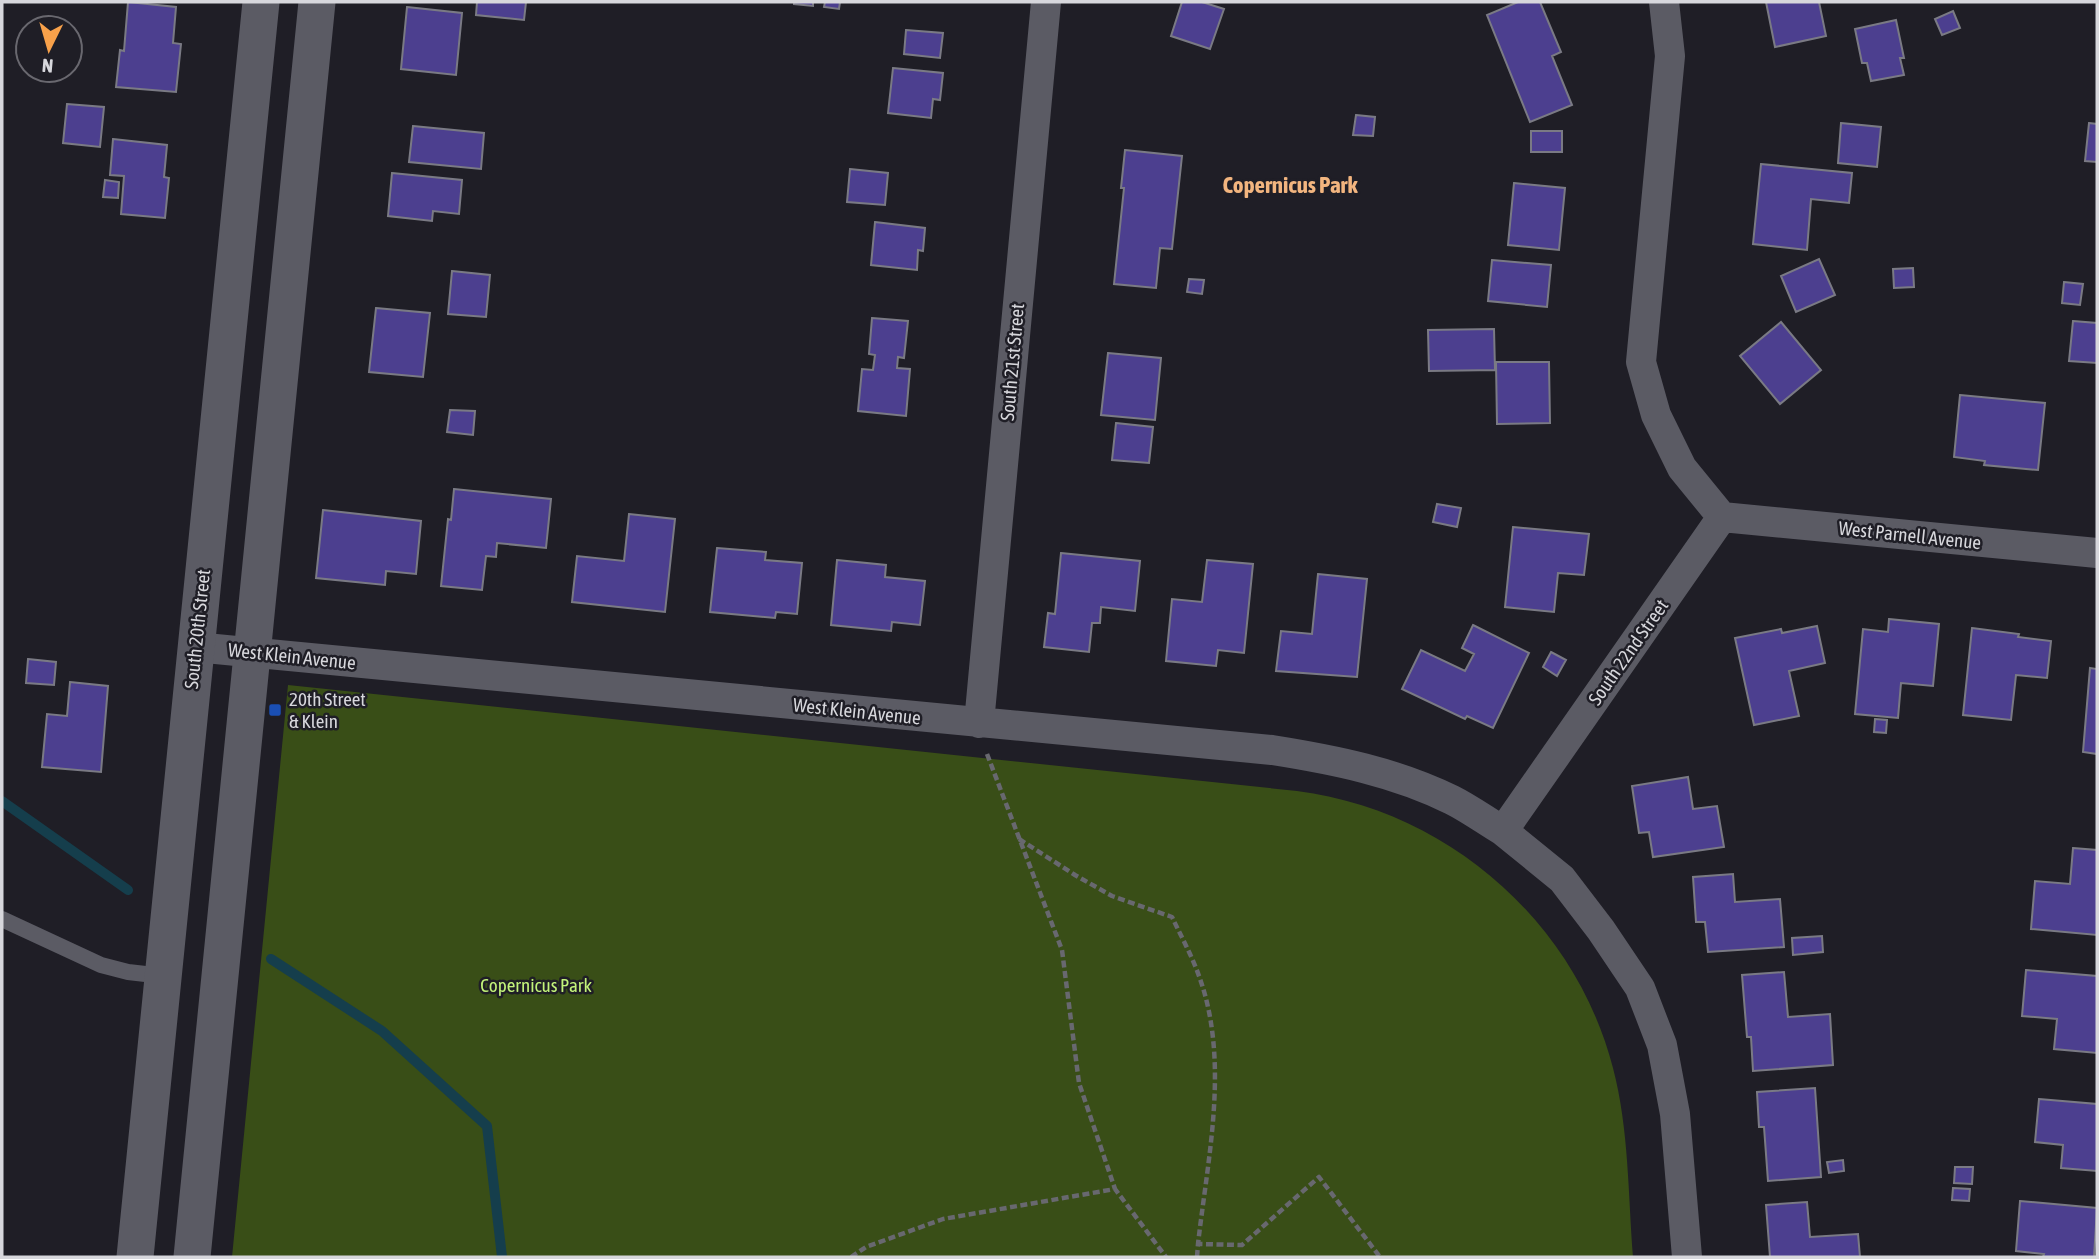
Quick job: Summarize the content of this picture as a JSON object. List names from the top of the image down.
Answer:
{
  "streets": {
    "street": [
      "South 21st Street",
      "West Parnell Avenue",
      "South 20th Street",
      "South 22nd Street",
      "West Klein Avenue"
    ]
  },
  "crossings": [
    ["South 21st Street", "West Klein Avenue"],
    ["West Parnell Avenue", "South 22nd Street"],
    ["South 20th Street", "West Klein Avenue"],
    ["South 22nd Street", "West Klein Avenue"]
  ],
  "districts": ["Copernicus Park"],
  "parks": ["Copernicus Park"],
  "places": {
    "transit": ["20th Street & Klein"]
  },
  "north": "bottom"
}
